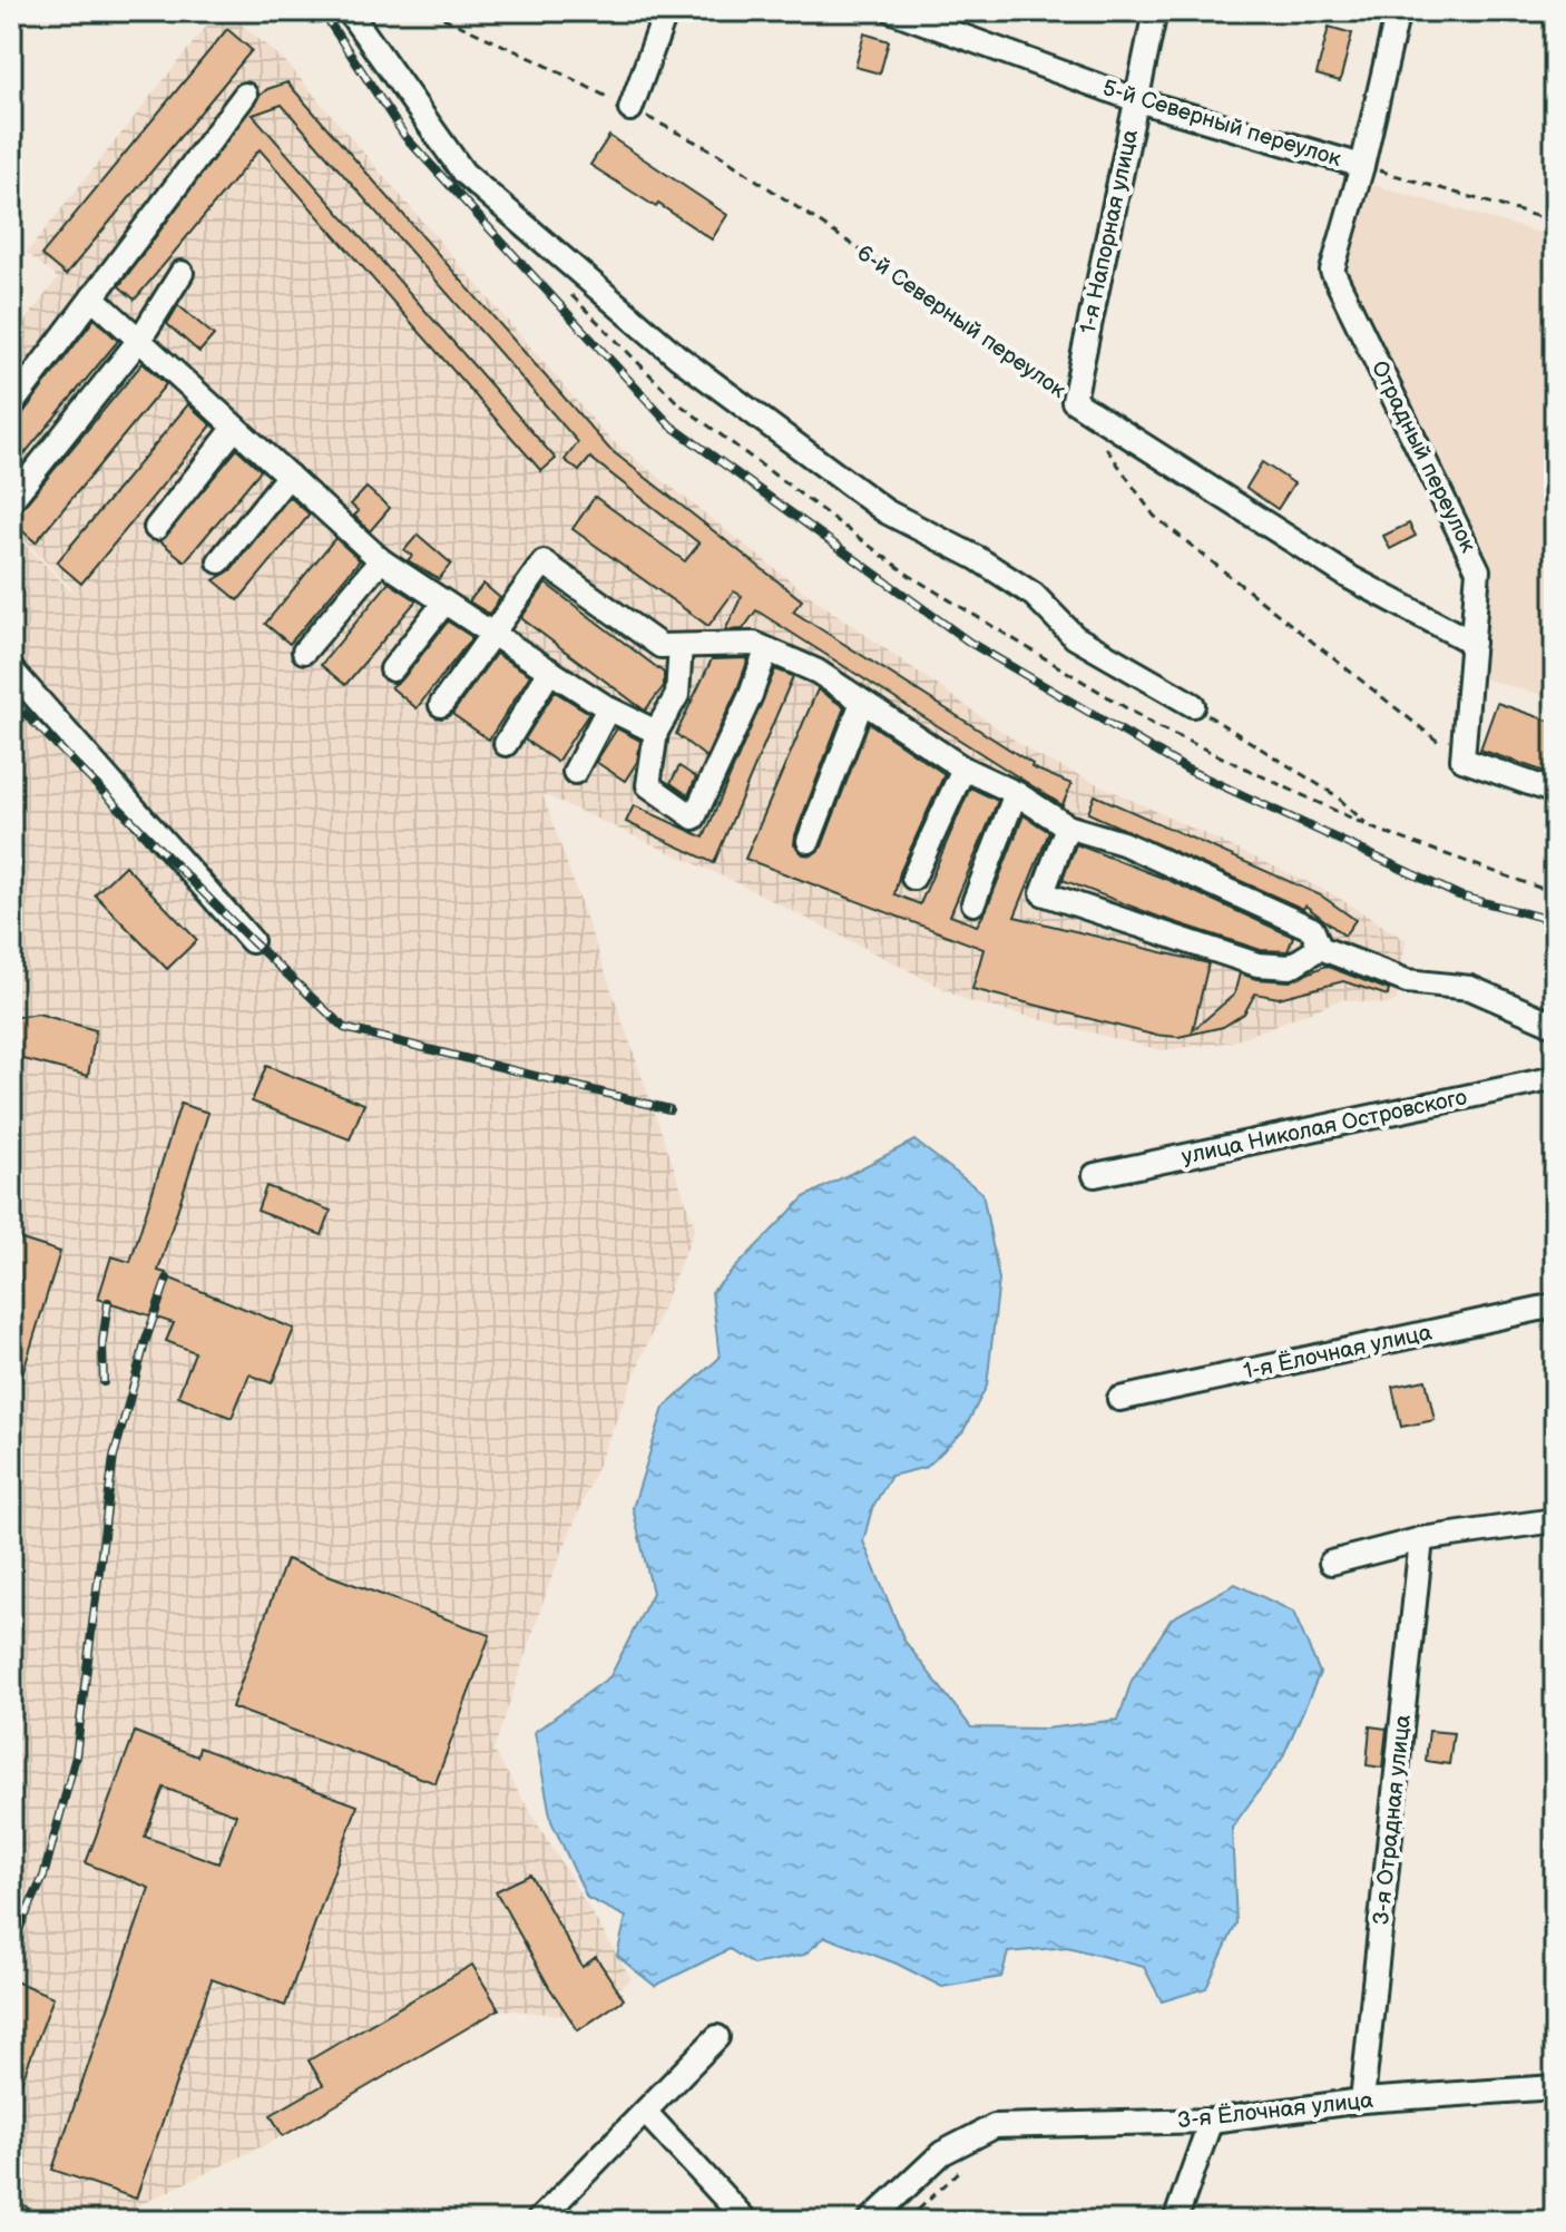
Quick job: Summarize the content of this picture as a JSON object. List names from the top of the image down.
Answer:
{
  "streets": {
    "street": [
      "5-й Северный переулок",
      "1-я Напорная улица",
      "Отрадный переулок",
      "улица Николая Островского",
      "1-я Ёлочная улица",
      "3-я Отрадная улица",
      "3-я Ёлочная улица"
    ],
    "path": ["6-й Северный переулок"]
  },
  "crossings": [
    ["5-й Северный переулок", "1-я Напорная улица"],
    ["5-й Северный переулок", "Отрадный переулок"],
    ["1-я Напорная улица", "6-й Северный переулок"],
    ["3-я Отрадная улица", "3-я Ёлочная улица"]
  ]
}
